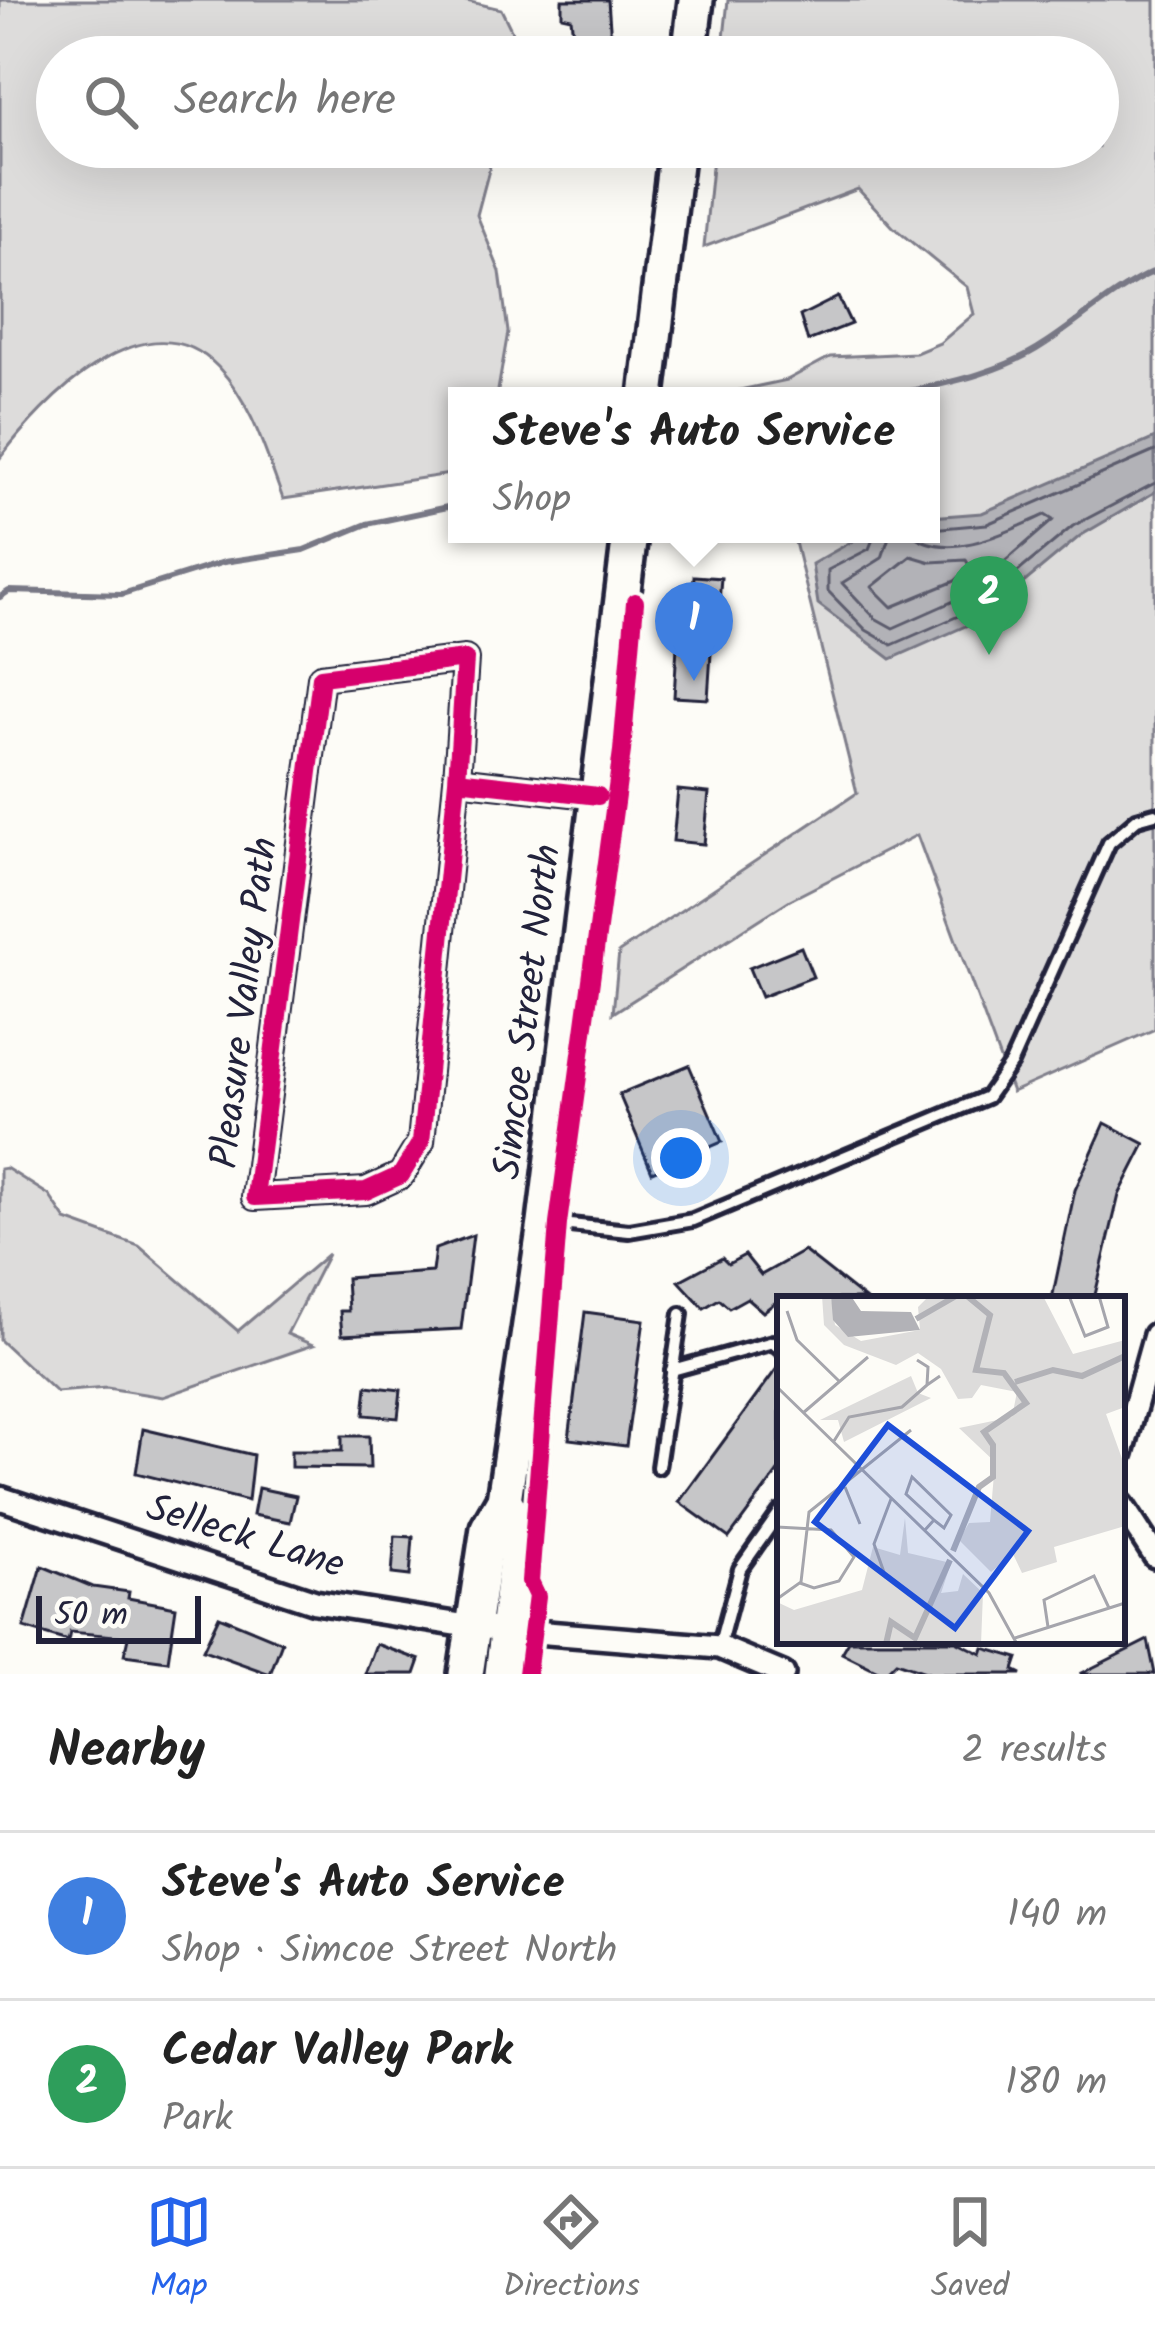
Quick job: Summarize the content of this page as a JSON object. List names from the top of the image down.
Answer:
{
  "streets": {
    "main road": ["Simcoe Street North"],
    "street": ["Pleasure Valley Path", "Selleck Lane"]
  },
  "crossings": [
    ["Simcoe Street North", "Selleck Lane"]
  ],
  "scale_bar": "50 m",
  "page": {
    "search": "Search here",
    "popup": ["Steve's Auto Service", "Shop"],
    "pins": ["2", "1"],
    "scale": "50 m",
    "heading": ["Nearby", "2 results"],
    "list": [
      {
        "mark": "1",
        "name": "Steve's Auto Service",
        "note": "Shop · Simcoe Street North",
        "value": "140 m"
      },
      {
        "mark": "2",
        "name": "Cedar Valley Park",
        "note": "Park",
        "value": "180 m"
      }
    ],
    "nav": ["Map", "Directions", "Saved"]
  }
}
